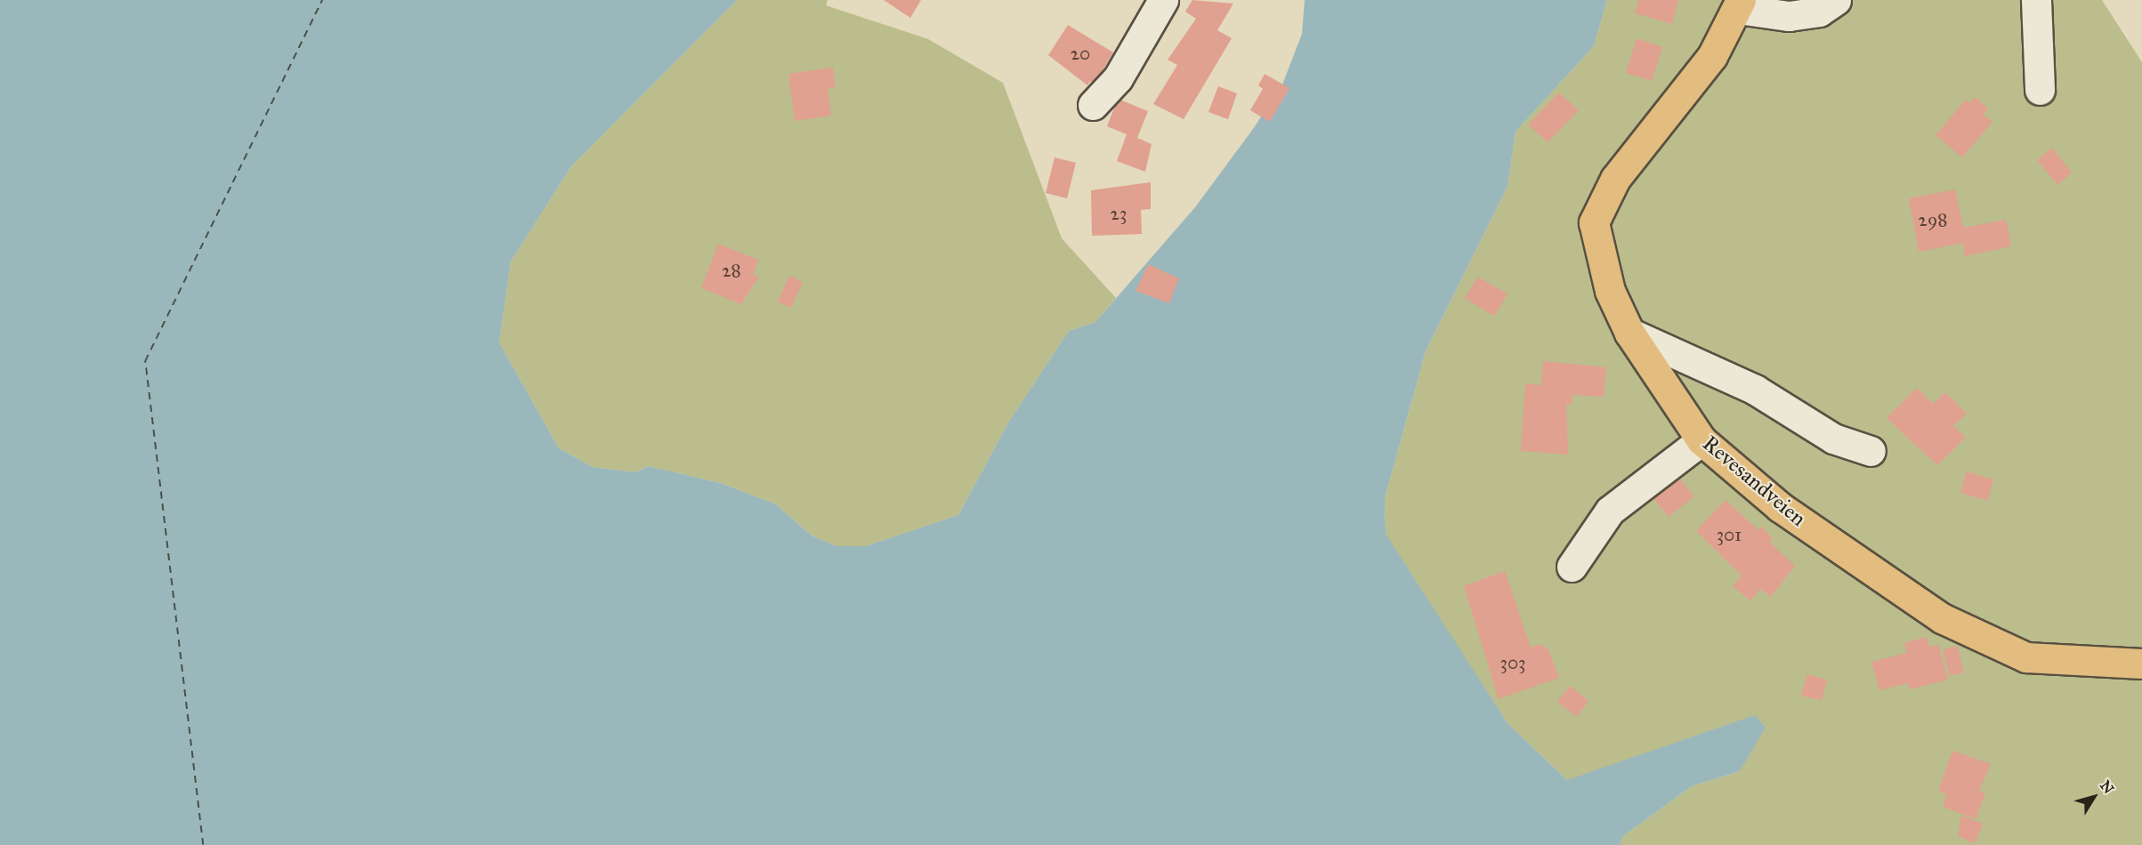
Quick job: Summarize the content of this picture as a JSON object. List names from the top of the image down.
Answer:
{
  "streets": {
    "main road": ["Revesandveien"]
  },
  "house_numbers": [
    "20",
    "23",
    "298",
    "28",
    "301",
    "303"
  ],
  "north": "top right"
}
